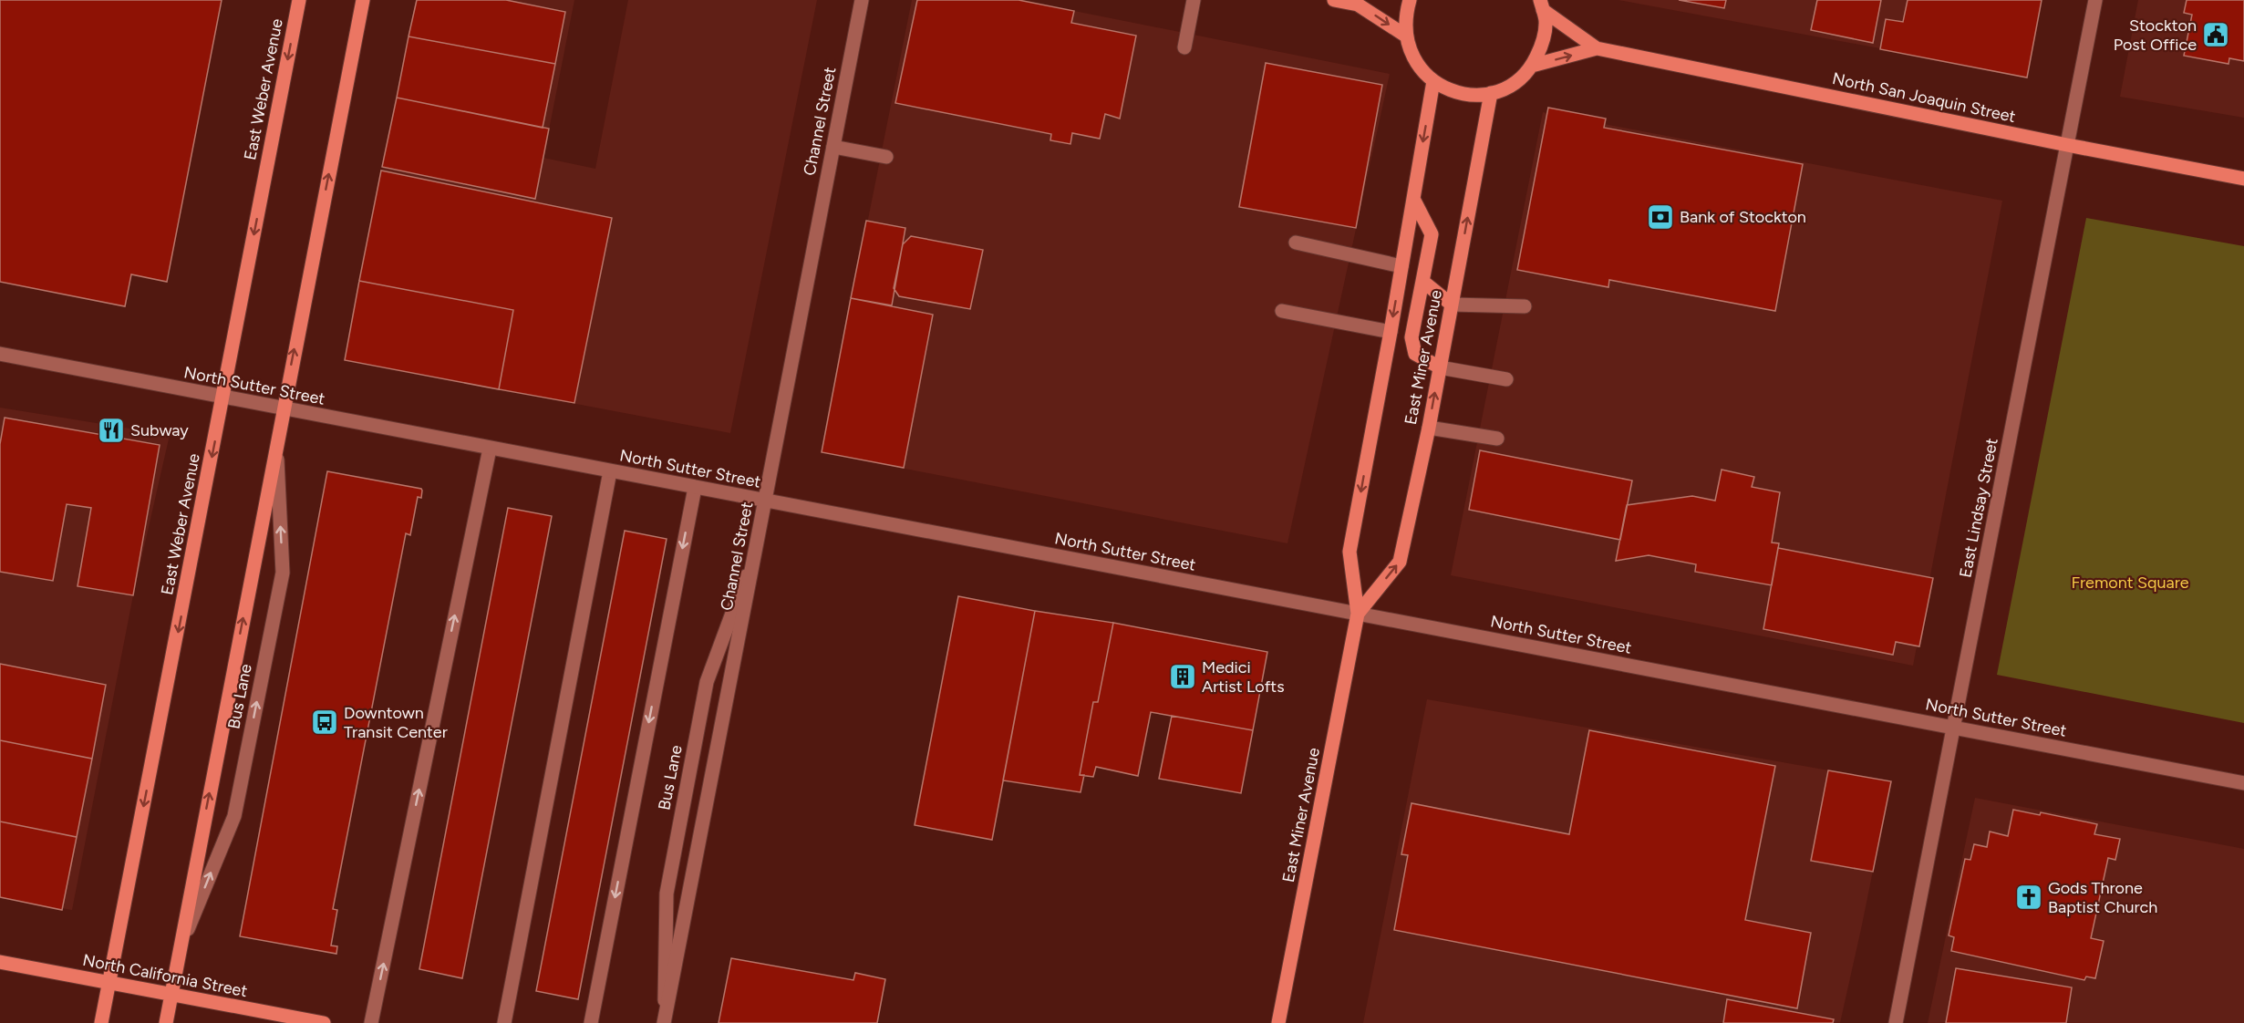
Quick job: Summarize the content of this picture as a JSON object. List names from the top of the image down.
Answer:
{
  "streets": {
    "street": [
      "East Weber Avenue",
      "North San Joaquin Street",
      "Channel Street",
      "East Miner Avenue",
      "North Sutter Street",
      "East Lindsay Street",
      "Bus Lane",
      "North California Street"
    ]
  },
  "crossings": [
    ["East Weber Avenue", "North Sutter Street"],
    ["East Weber Avenue", "North California Street"],
    ["North San Joaquin Street", "East Lindsay Street"],
    ["Channel Street", "North Sutter Street"],
    ["Channel Street", "Bus Lane"],
    ["East Miner Avenue", "North Sutter Street"],
    ["North Sutter Street", "East Lindsay Street"]
  ],
  "parks": ["Fremont Square"],
  "places": {
    "public building": ["Stockton Post Office"],
    "bank": ["Bank of Stockton"],
    "restaurant": ["Subway"],
    "building": ["Medici Artist Lofts"],
    "bus stop": ["Downtown Transit Center"],
    "church": ["Gods Throne Baptist Church"]
  }
}
